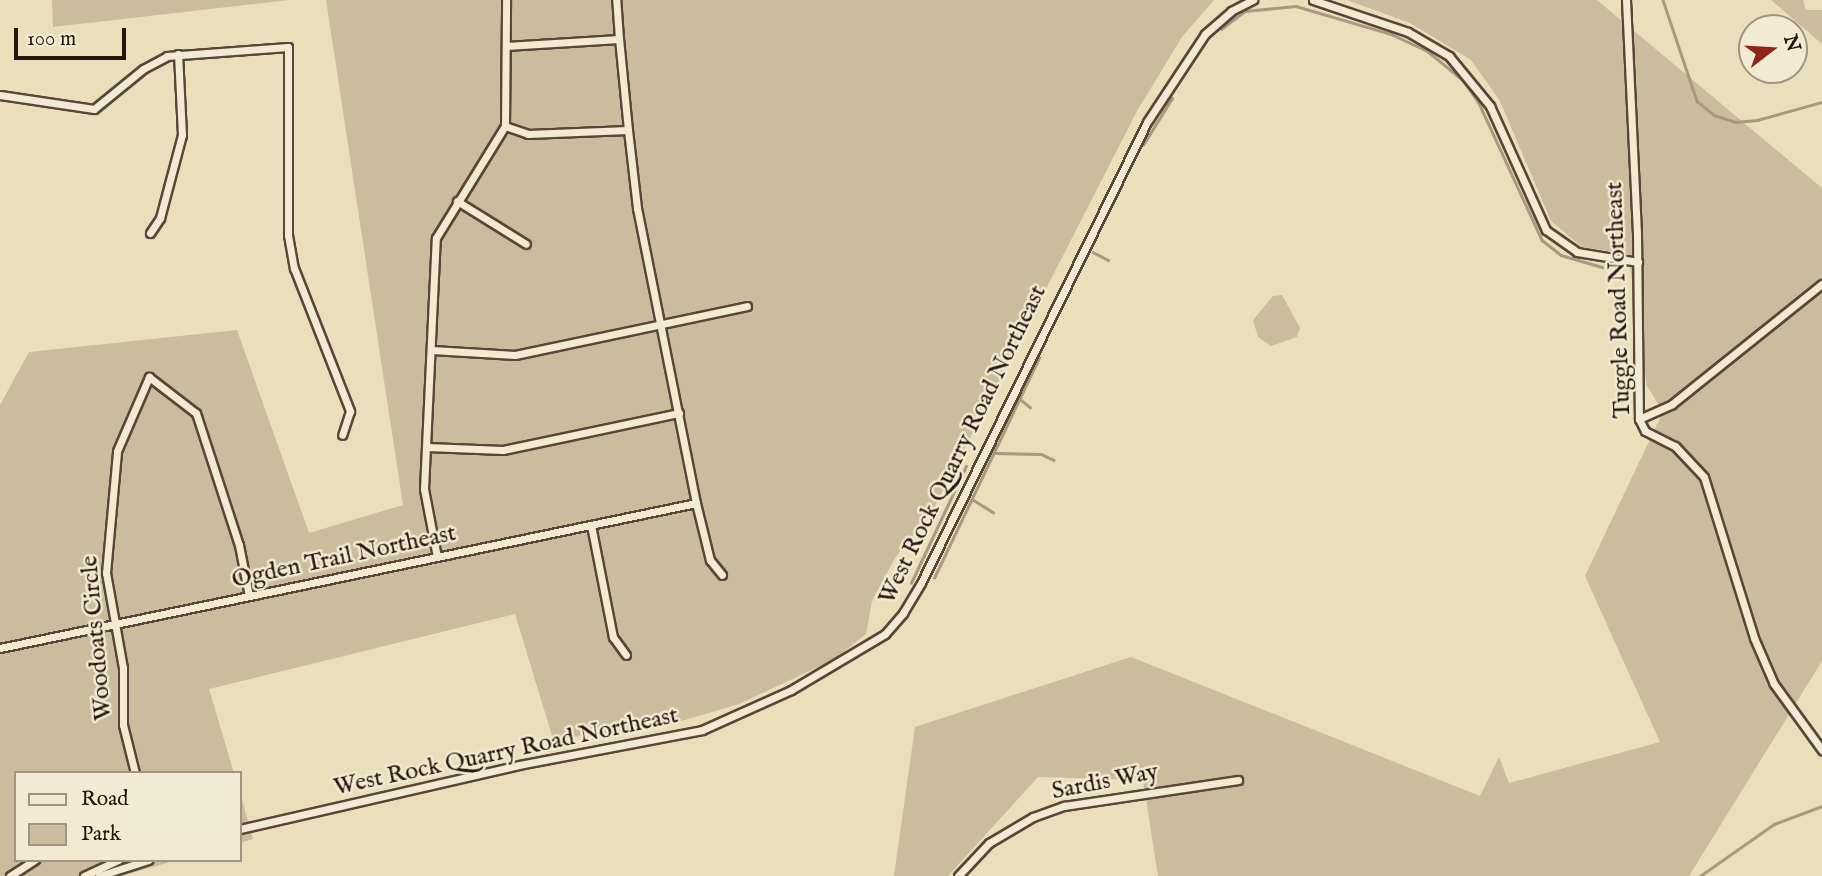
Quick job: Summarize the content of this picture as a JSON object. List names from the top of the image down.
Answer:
{
  "streets": {
    "street": [
      "Tuggle Road Northeast",
      "West Rock Quarry Road Northeast",
      "Ogden Trail Northeast",
      "Woodoats Circle",
      "Sardis Way"
    ]
  },
  "crossings": [
    ["Ogden Trail Northeast", "Woodoats Circle"]
  ],
  "legend": ["Road", "Park"],
  "scale_bar": "100 m",
  "north": "right"
}
